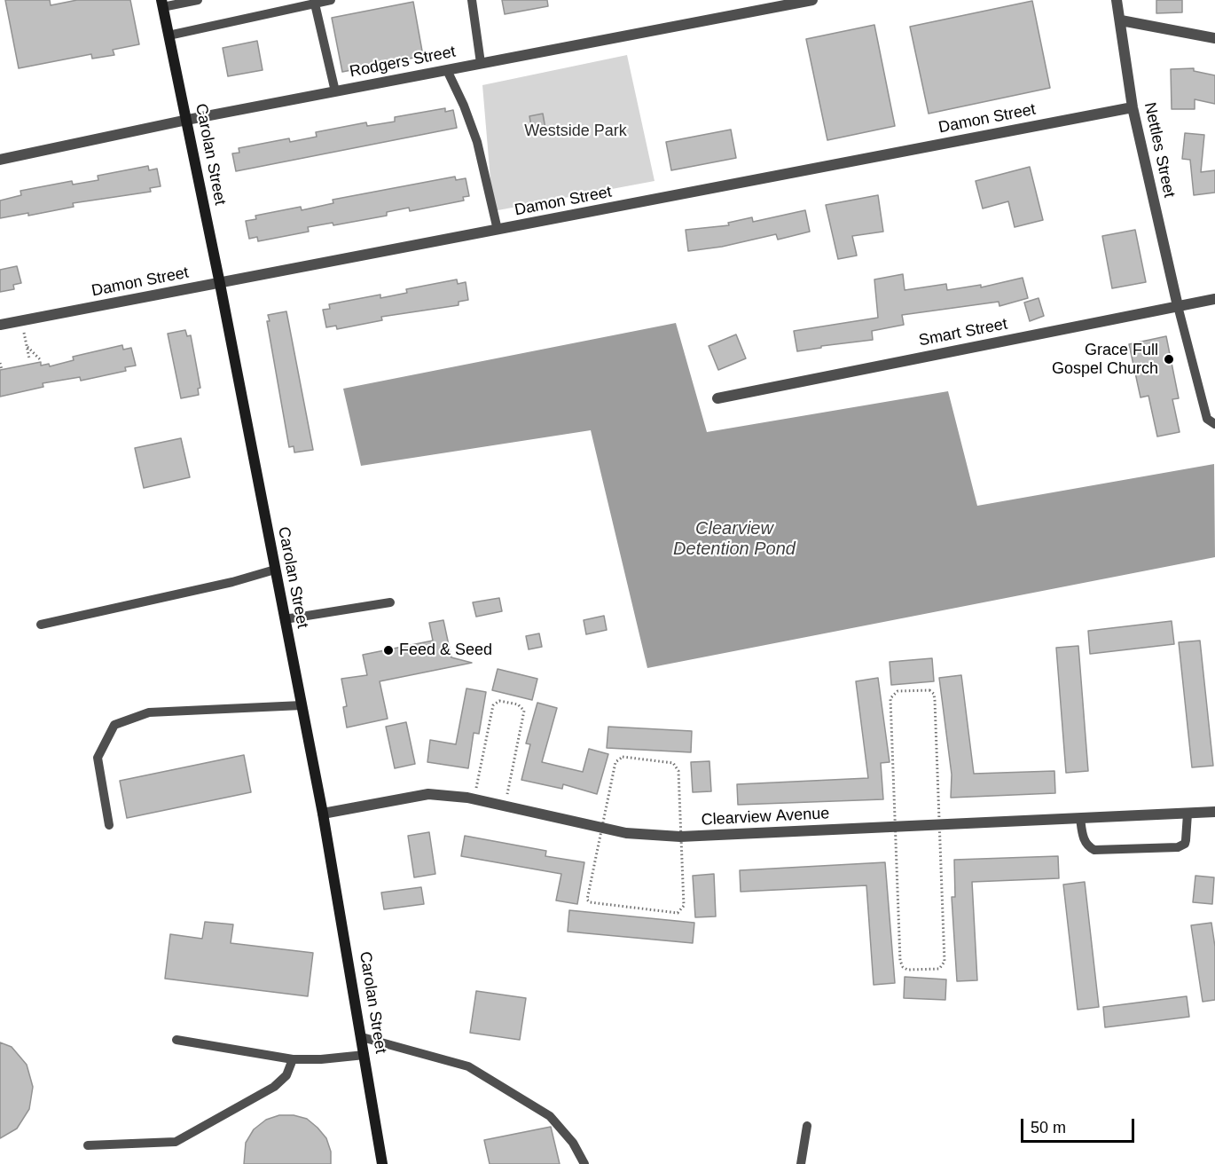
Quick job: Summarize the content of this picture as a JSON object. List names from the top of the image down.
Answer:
{
  "streets": {
    "street": [
      "Rodgers Street",
      "Damon Street",
      "Nettles Street",
      "Carolan Street",
      "Smart Street",
      "Clearview Avenue"
    ]
  },
  "crossings": [
    ["Rodgers Street", "Carolan Street"],
    ["Damon Street", "Nettles Street"],
    ["Damon Street", "Carolan Street"],
    ["Nettles Street", "Smart Street"],
    ["Carolan Street", "Clearview Avenue"]
  ],
  "water": ["Clearview Detention Pond"],
  "parks": ["Westside Park"],
  "places": ["Grace Full Gospel Church", "Feed & Seed"],
  "scale_bar": "50 m"
}
